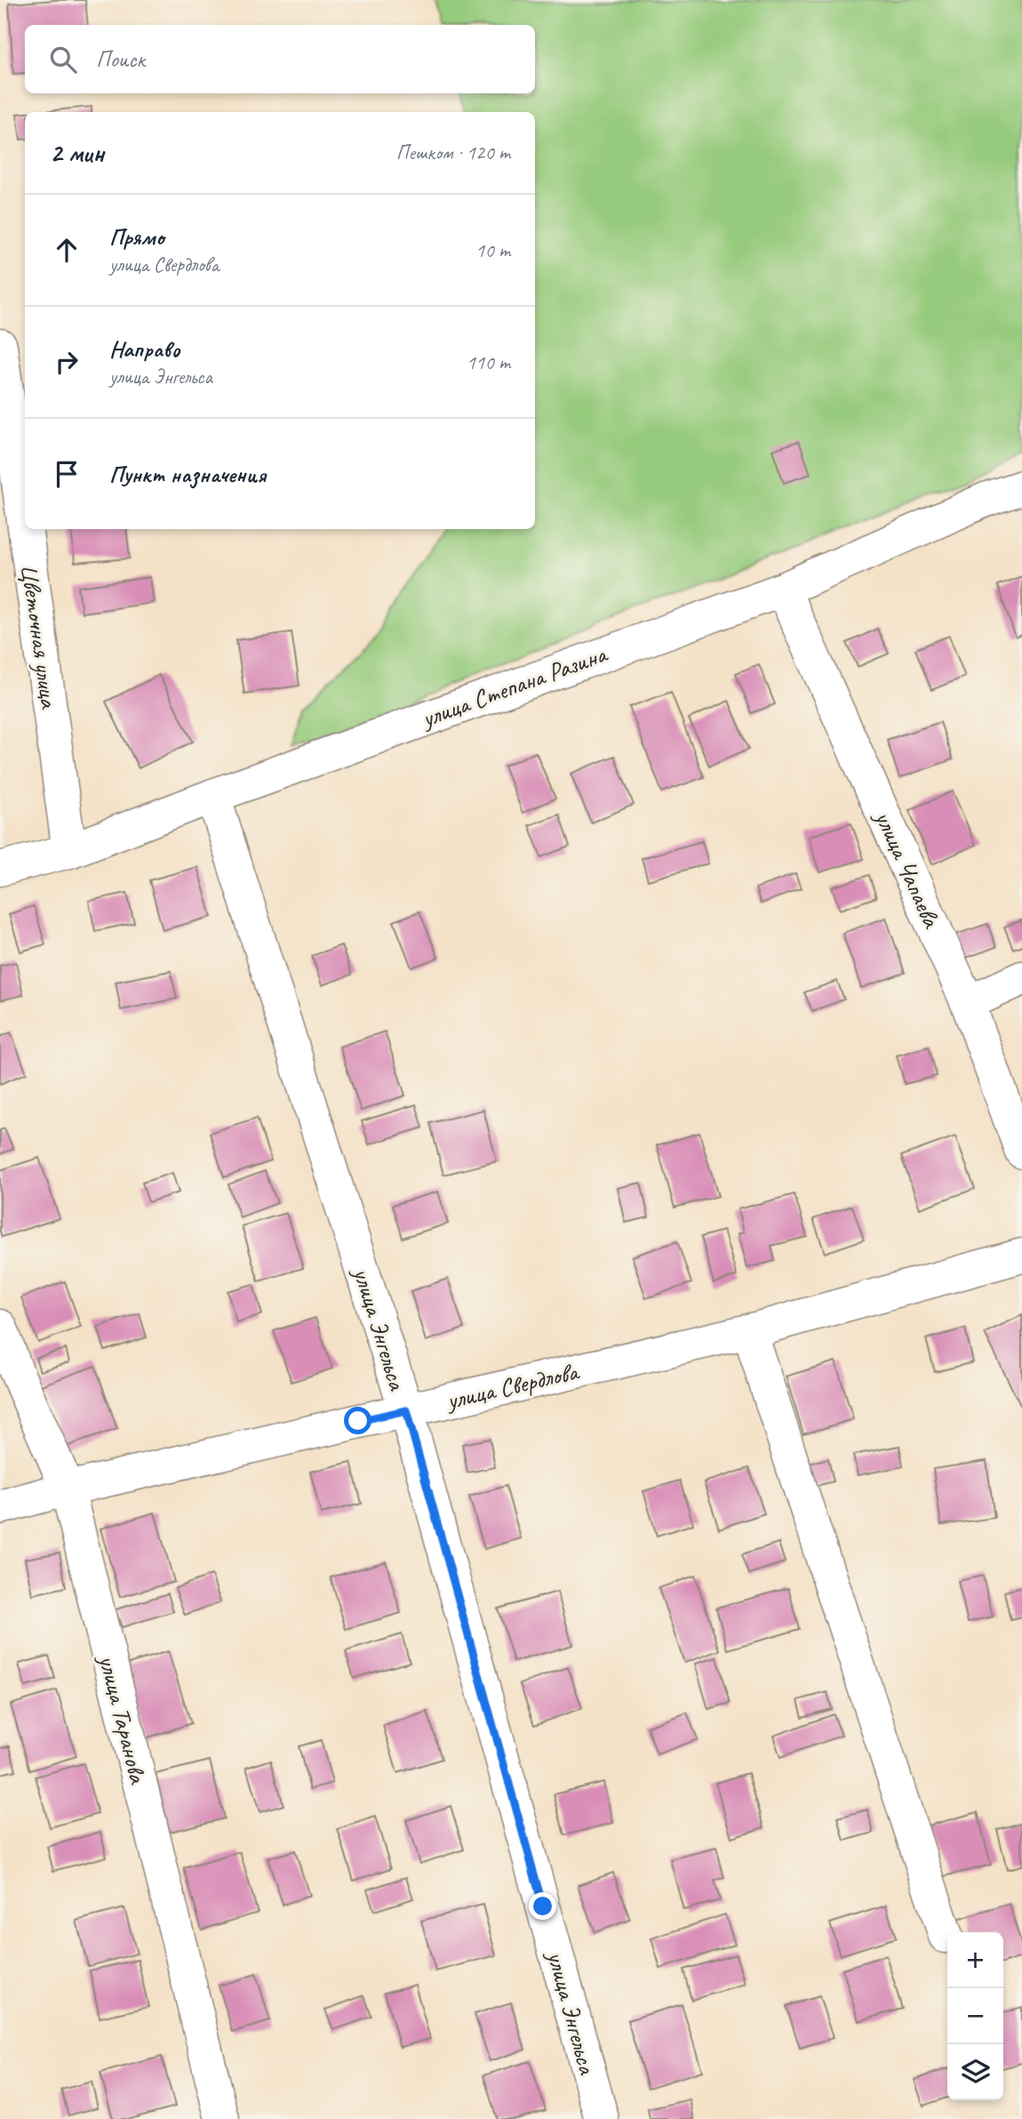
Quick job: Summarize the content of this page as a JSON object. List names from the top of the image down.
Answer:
{
  "streets": {
    "street": [
      "Цветочная улица",
      "улица Степана Разина",
      "улица Чапаева",
      "улица Энгельса",
      "улица Свердлова",
      "улица Таранова"
    ]
  },
  "crossings": [
    ["Цветочная улица", "улица Степана Разина"],
    ["улица Степана Разина", "улица Чапаева"],
    ["улица Степана Разина", "улица Энгельса"],
    ["улица Энгельса", "улица Свердлова"],
    ["улица Свердлова", "улица Таранова"]
  ],
  "page": {
    "search": "Поиск",
    "heading": ["2 мин", "Пешком · 120 m"],
    "list": [
      ["Прямо", "улица Свердлова", "10 m"],
      ["Направо", "улица Энгельса", "110 m"],
      "Пункт назначения"
    ],
    "map_buttons": ["+", "−"]
  }
}
